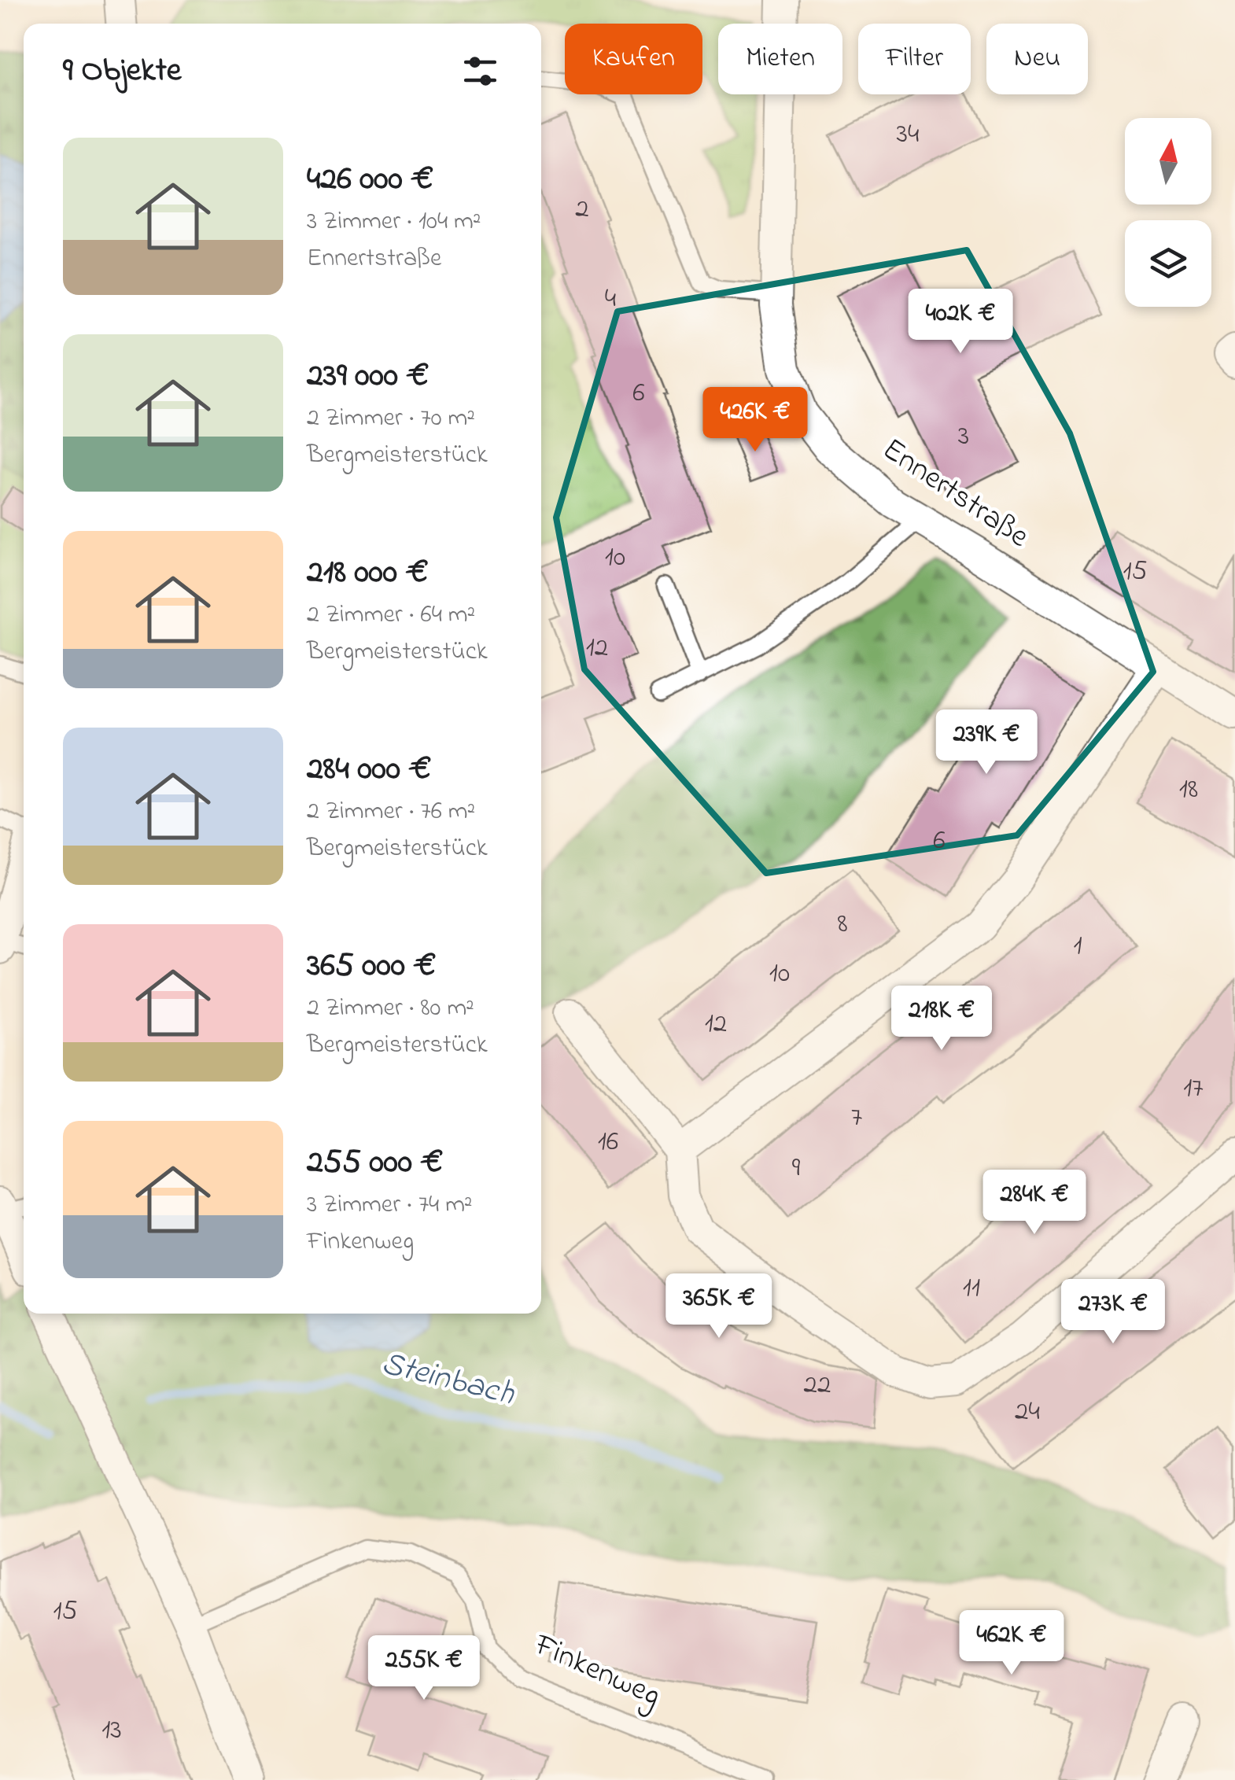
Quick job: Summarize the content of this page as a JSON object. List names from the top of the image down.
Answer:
{
  "streets": {
    "street": ["Ennertstraße"],
    "lane": ["Finkenweg"]
  },
  "water": ["Steinbach"],
  "house_numbers": [
    "34",
    "2",
    "4",
    "6",
    "3",
    "10",
    "15",
    "12",
    "18",
    "6",
    "8",
    "1",
    "10",
    "12",
    "17",
    "7",
    "16",
    "9",
    "11",
    "22",
    "24",
    "15",
    "13"
  ],
  "north": "top",
  "page": {
    "chip": [
      "Kaufen",
      "Mieten",
      "Filter",
      "Neu"
    ],
    "heading": "9 Objekte",
    "list": [
      {
        "name": "426 000 €",
        "note": "3 Zimmer · 104 m² · Ennertstraße"
      },
      {
        "name": "239 000 €",
        "note": "2 Zimmer · 70 m² · Bergmeisterstück"
      },
      {
        "name": "218 000 €",
        "note": "2 Zimmer · 64 m² · Bergmeisterstück"
      },
      {
        "name": "284 000 €",
        "note": "2 Zimmer · 76 m² · Bergmeisterstück"
      },
      {
        "name": "365 000 €",
        "note": "2 Zimmer · 80 m² · Bergmeisterstück"
      },
      {
        "name": "255 000 €",
        "note": "3 Zimmer · 74 m² · Finkenweg"
      }
    ],
    "price": [
      "402K €",
      "426K €",
      "239K €",
      "218K €",
      "284K €",
      "365K €",
      "273K €",
      "462K €",
      "255K €"
    ]
  }
}
